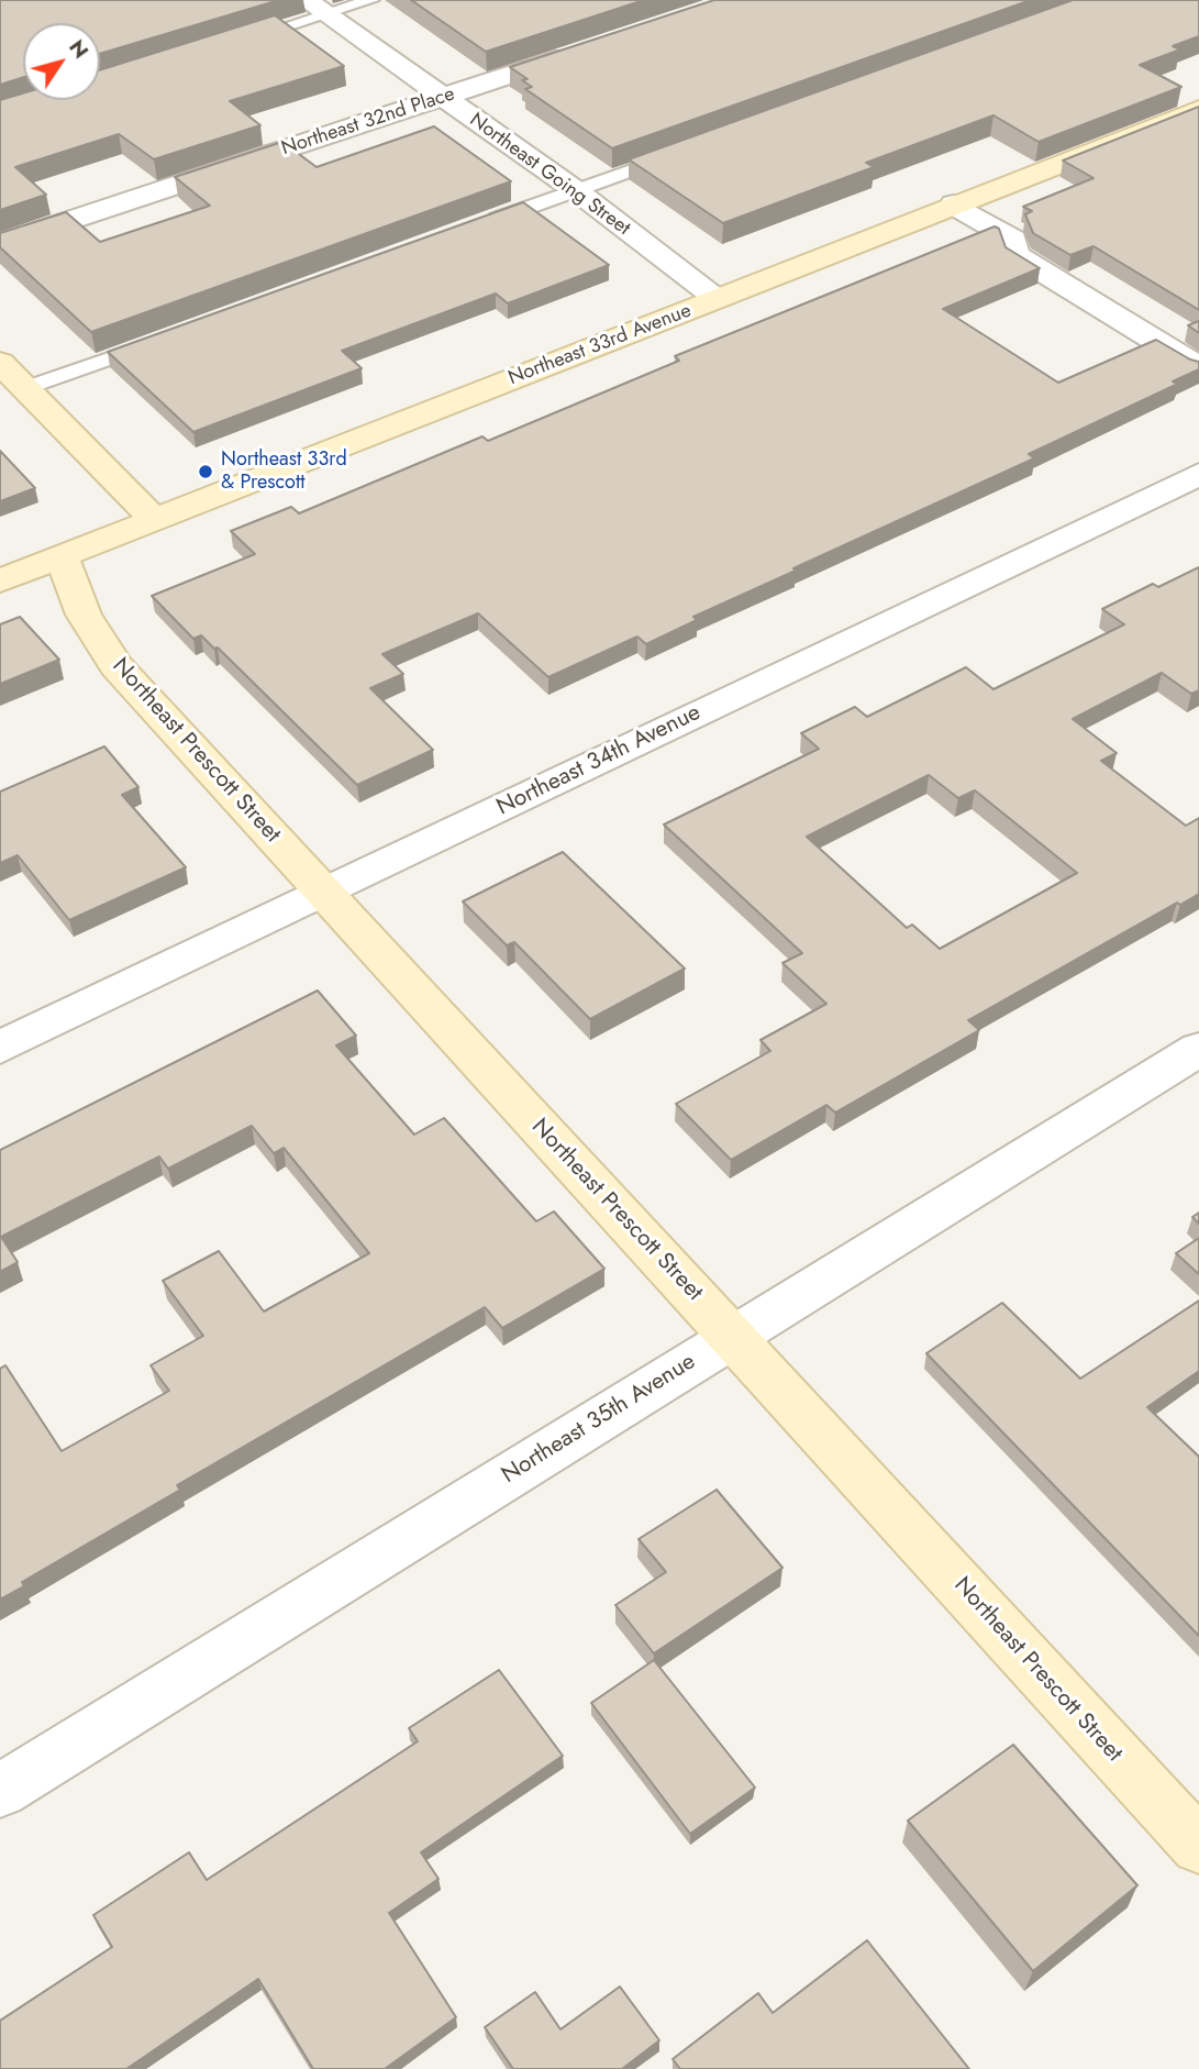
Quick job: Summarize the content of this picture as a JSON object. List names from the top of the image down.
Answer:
{
  "streets": {
    "street": [
      "Northeast 32nd Place",
      "Northeast Going Street",
      "Northeast 33rd Avenue",
      "Northeast Prescott Street",
      "Northeast 34th Avenue",
      "Northeast 35th Avenue"
    ]
  },
  "crossings": [
    ["Northeast 32nd Place", "Northeast Going Street"],
    ["Northeast Going Street", "Northeast 33rd Avenue"],
    ["Northeast 33rd Avenue", "Northeast Prescott Street"],
    ["Northeast Prescott Street", "Northeast 34th Avenue"],
    ["Northeast Prescott Street", "Northeast 35th Avenue"]
  ],
  "places": ["Northeast 33rd & Prescott"],
  "north": "top right"
}
